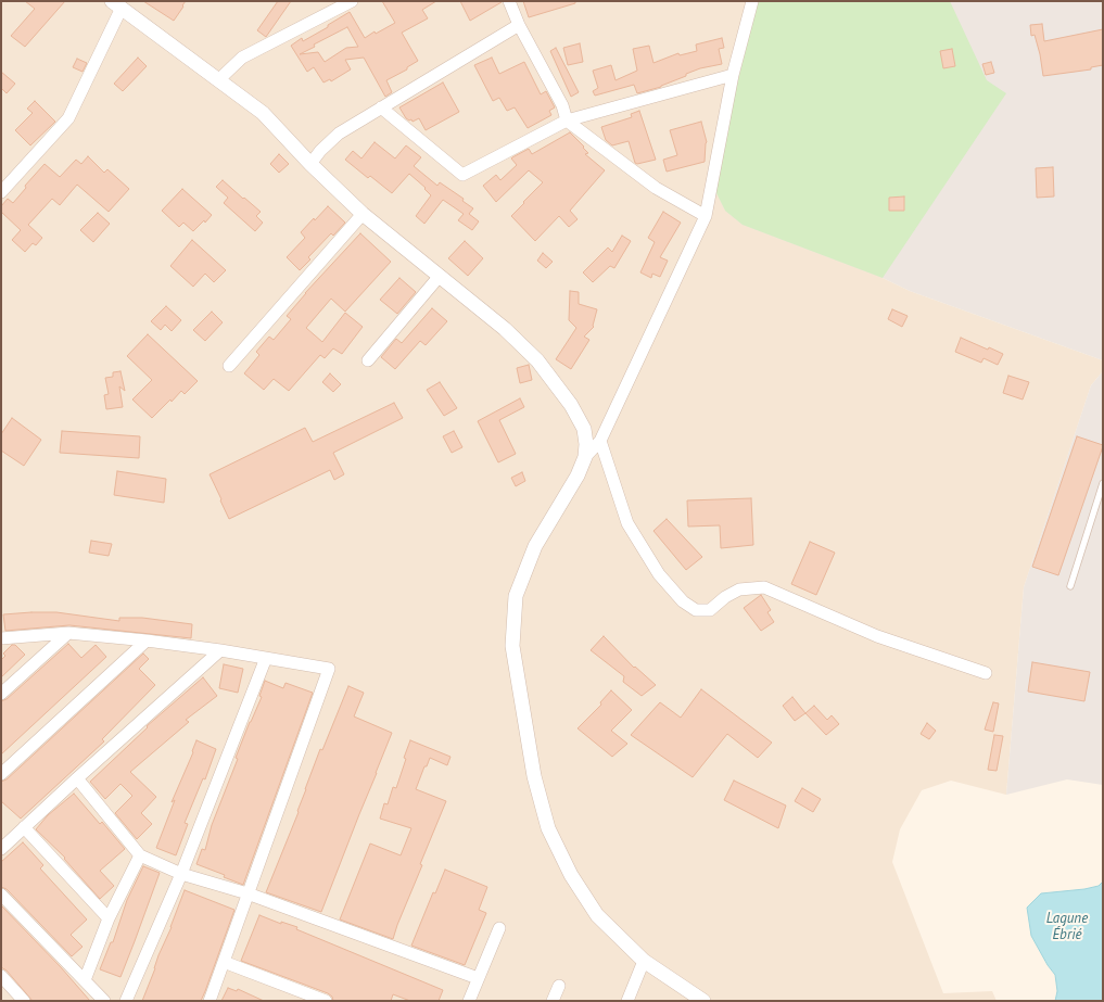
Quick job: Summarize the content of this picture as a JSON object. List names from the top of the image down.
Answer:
{
  "water": ["Lagune Ébrié"]
}
